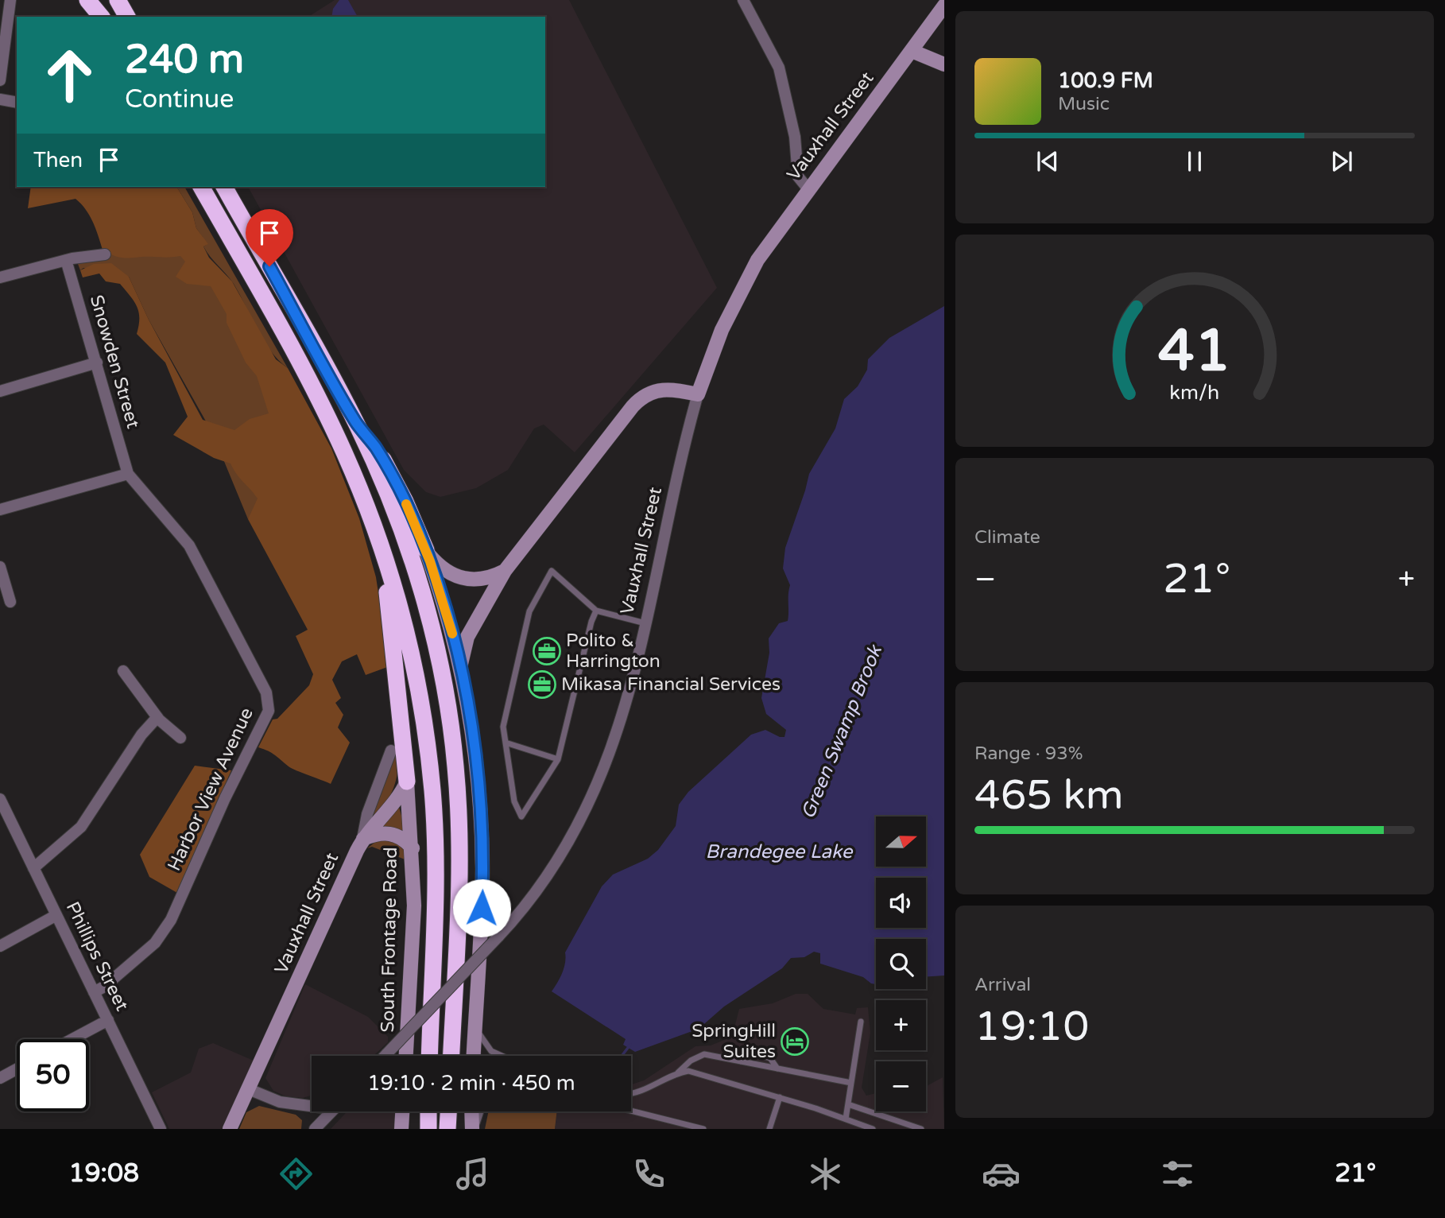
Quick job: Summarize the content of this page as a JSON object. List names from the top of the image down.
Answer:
{
  "streets": {
    "main road": ["Vauxhall Street", "South Frontage Road"],
    "street": ["Snowden Street", "Harbor View Avenue", "Phillips Street"]
  },
  "crossings": [
    ["Snowden Street", "Harbor View Avenue"],
    ["Harbor View Avenue", "Phillips Street"]
  ],
  "water": ["Green Swamp Brook", "Brandegee Lake"],
  "places": {
    "office": ["Polito & Harrington", "Mikasa Financial Services"],
    "hotel": ["SpringHill Suites"]
  },
  "north": "right",
  "page": {
    "turn": ["240 m", "Continue"],
    "song": ["100.9 FM", "Music"],
    "then": "Then",
    "tile": [
      "Climate",
      ["Range · 93%", "465 km"],
      ["Arrival", "19:10"]
    ],
    "heat": ["−", "21°", "+"],
    "map_buttons": ["+", "−"],
    "limit": "50",
    "trip": "19:10 · 2 min · 450 m",
    "tabs": ["19:08", "21°"],
    "gauge": ["41", "km/h"]
  }
}
